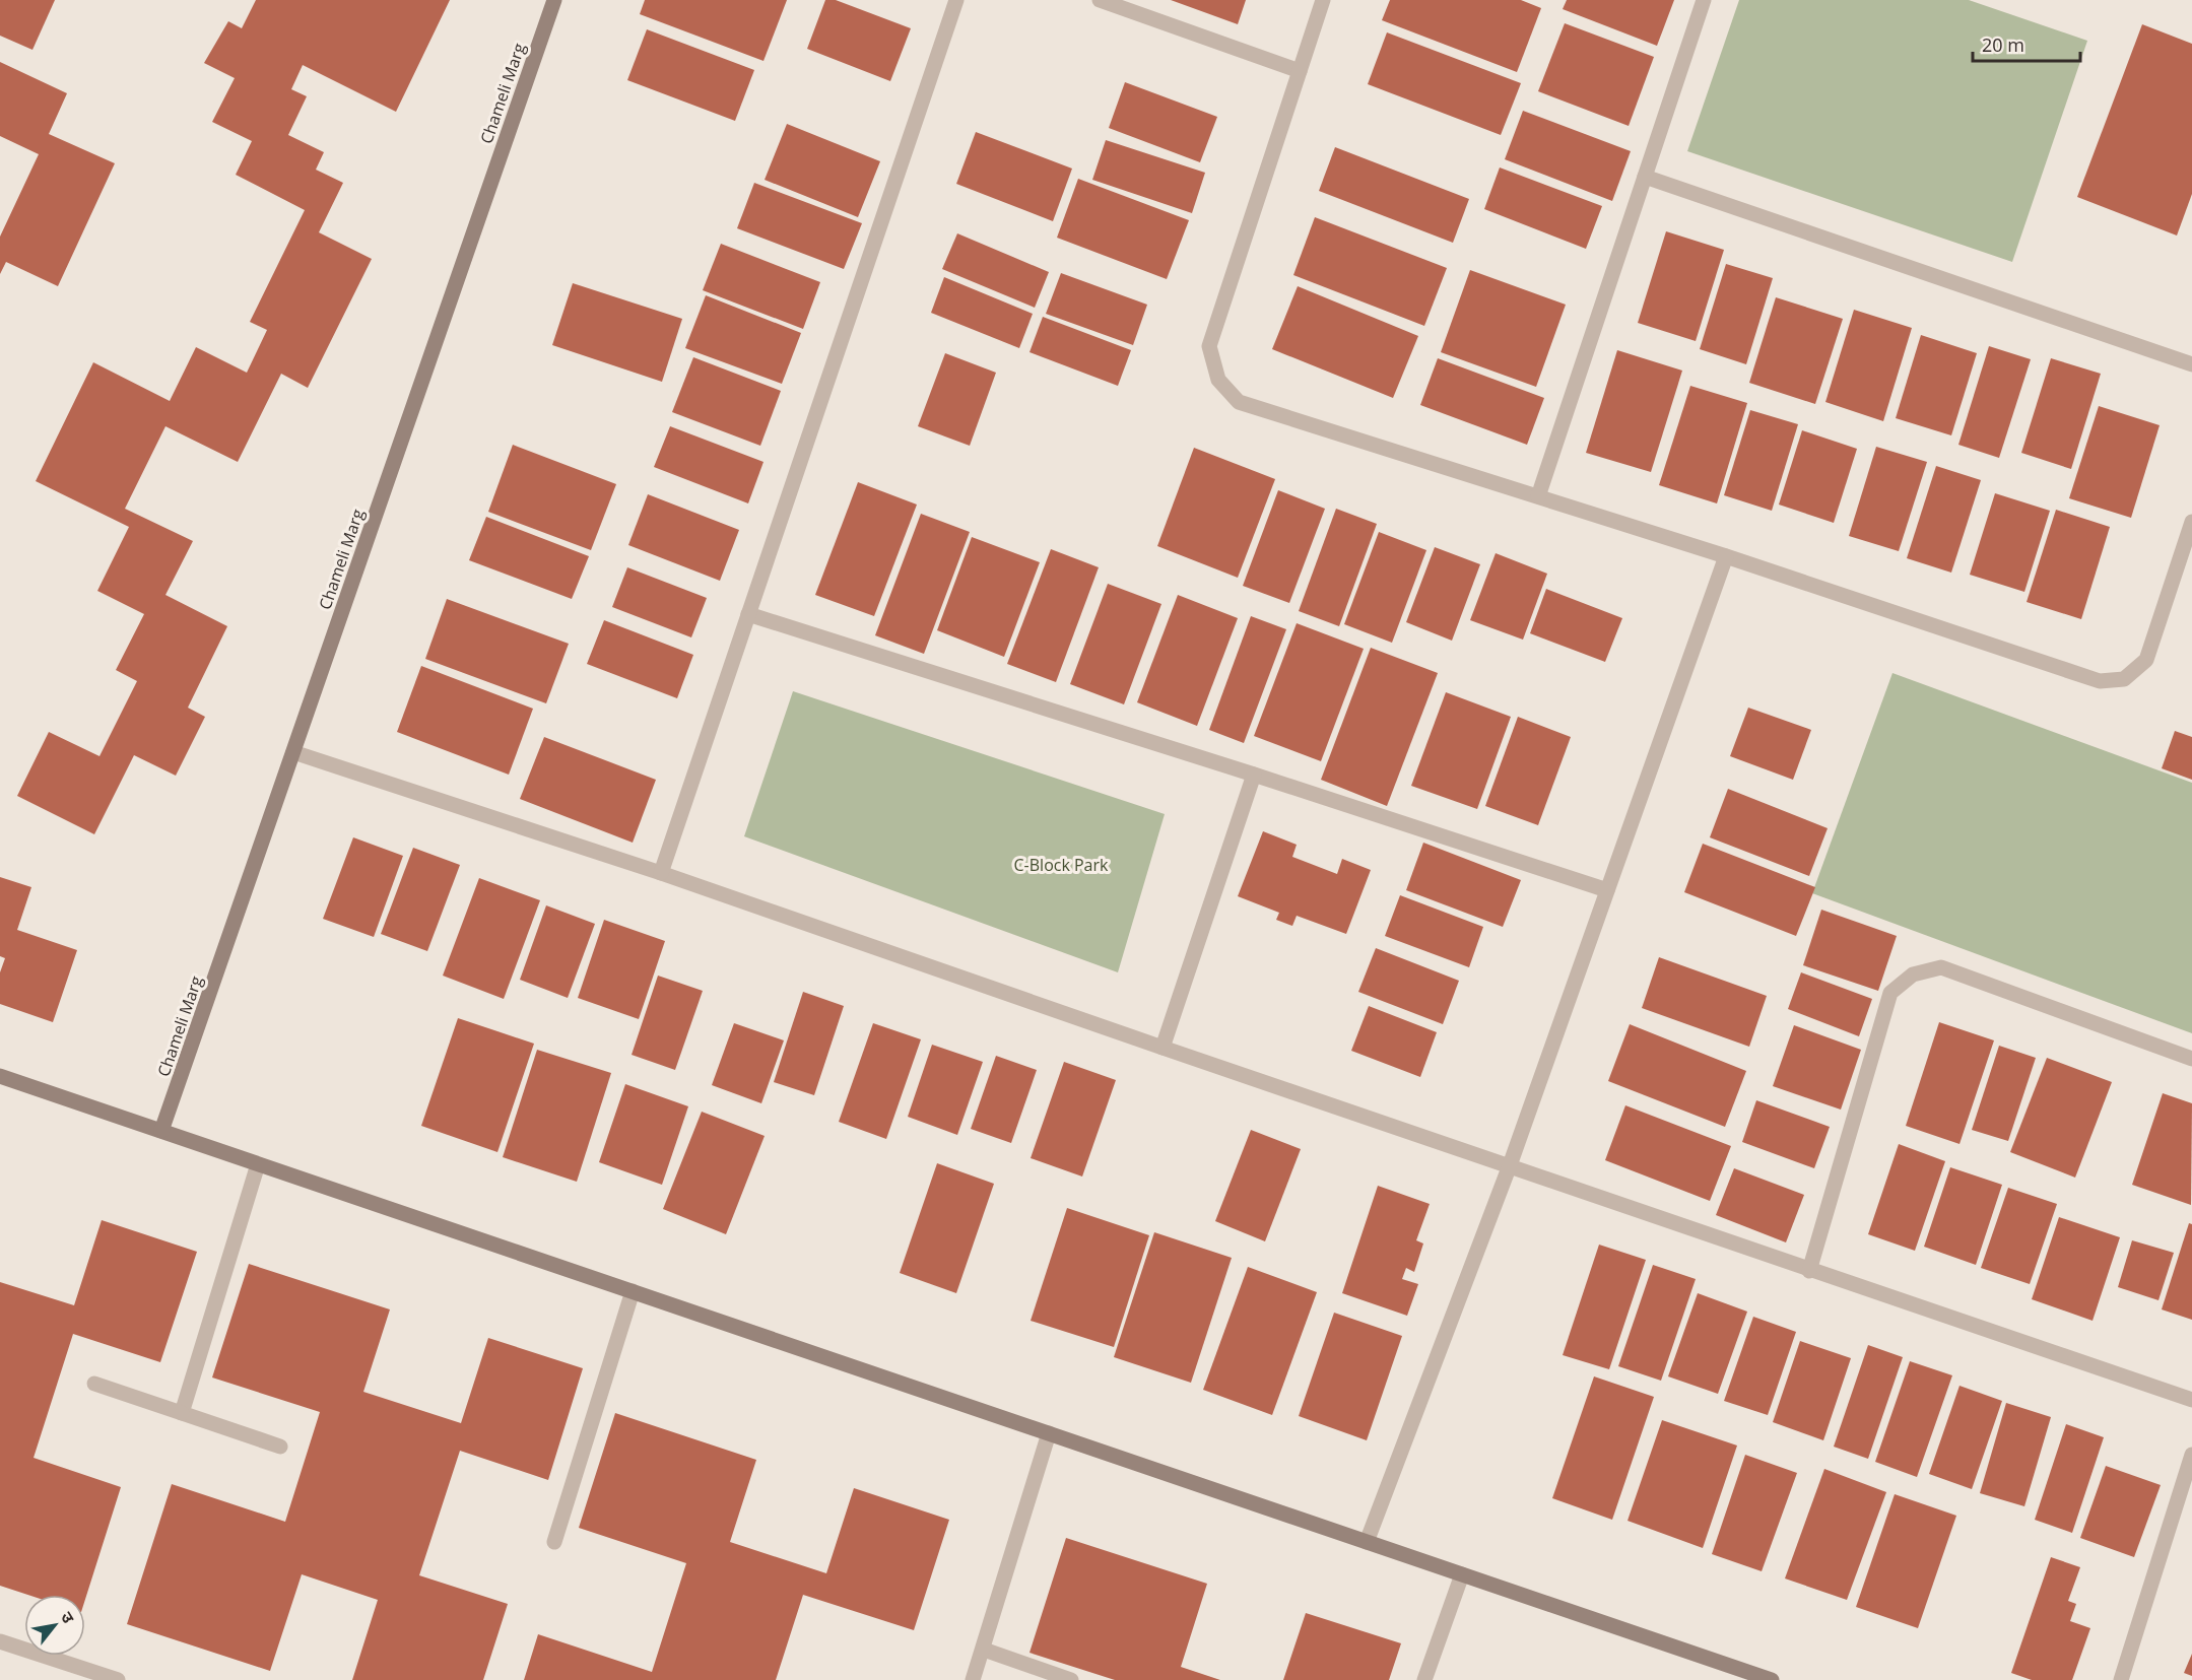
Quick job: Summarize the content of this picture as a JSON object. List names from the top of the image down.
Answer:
{
  "streets": {
    "street": ["Chameli Marg"]
  },
  "parks": ["C-Block Park"],
  "scale_bar": "20 m",
  "north": "top right"
}
